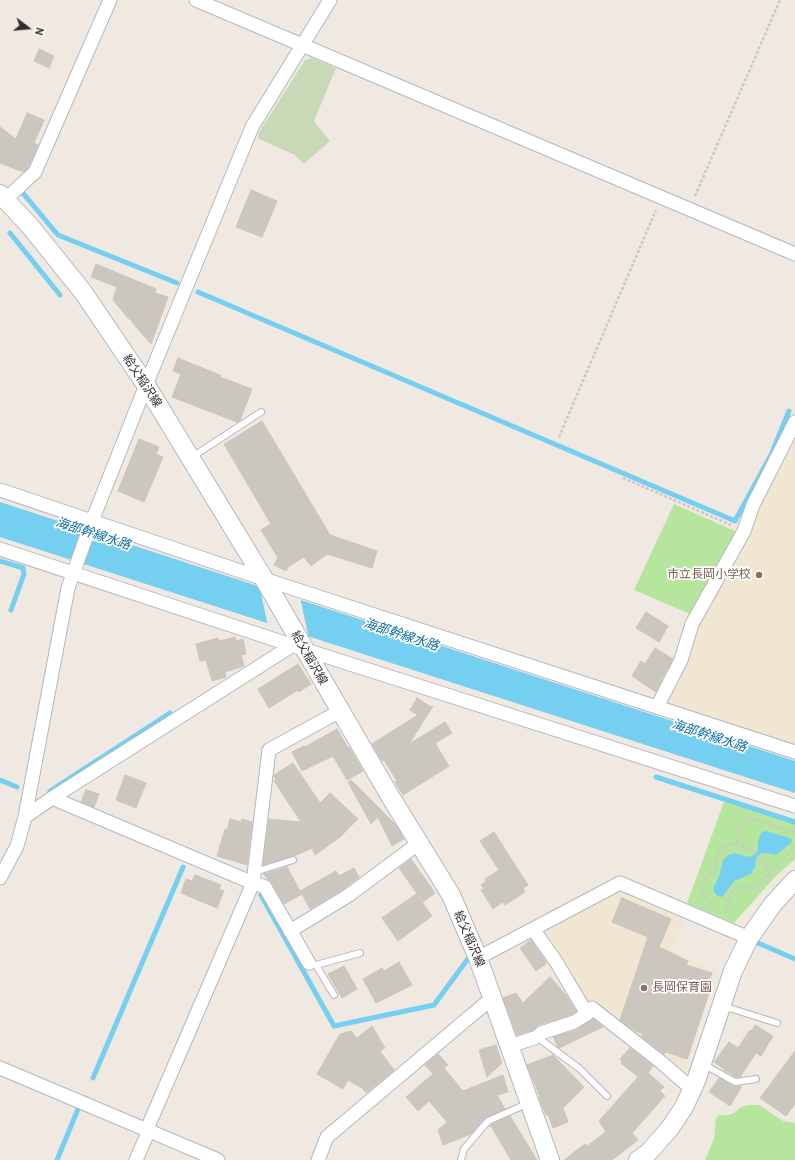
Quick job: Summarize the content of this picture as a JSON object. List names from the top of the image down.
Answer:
{
  "streets": {
    "main road": ["給父稲沢線"]
  },
  "water": ["海部幹線水路"],
  "places": ["市立長岡小学校", "長岡保育園"],
  "north": "right"
}
